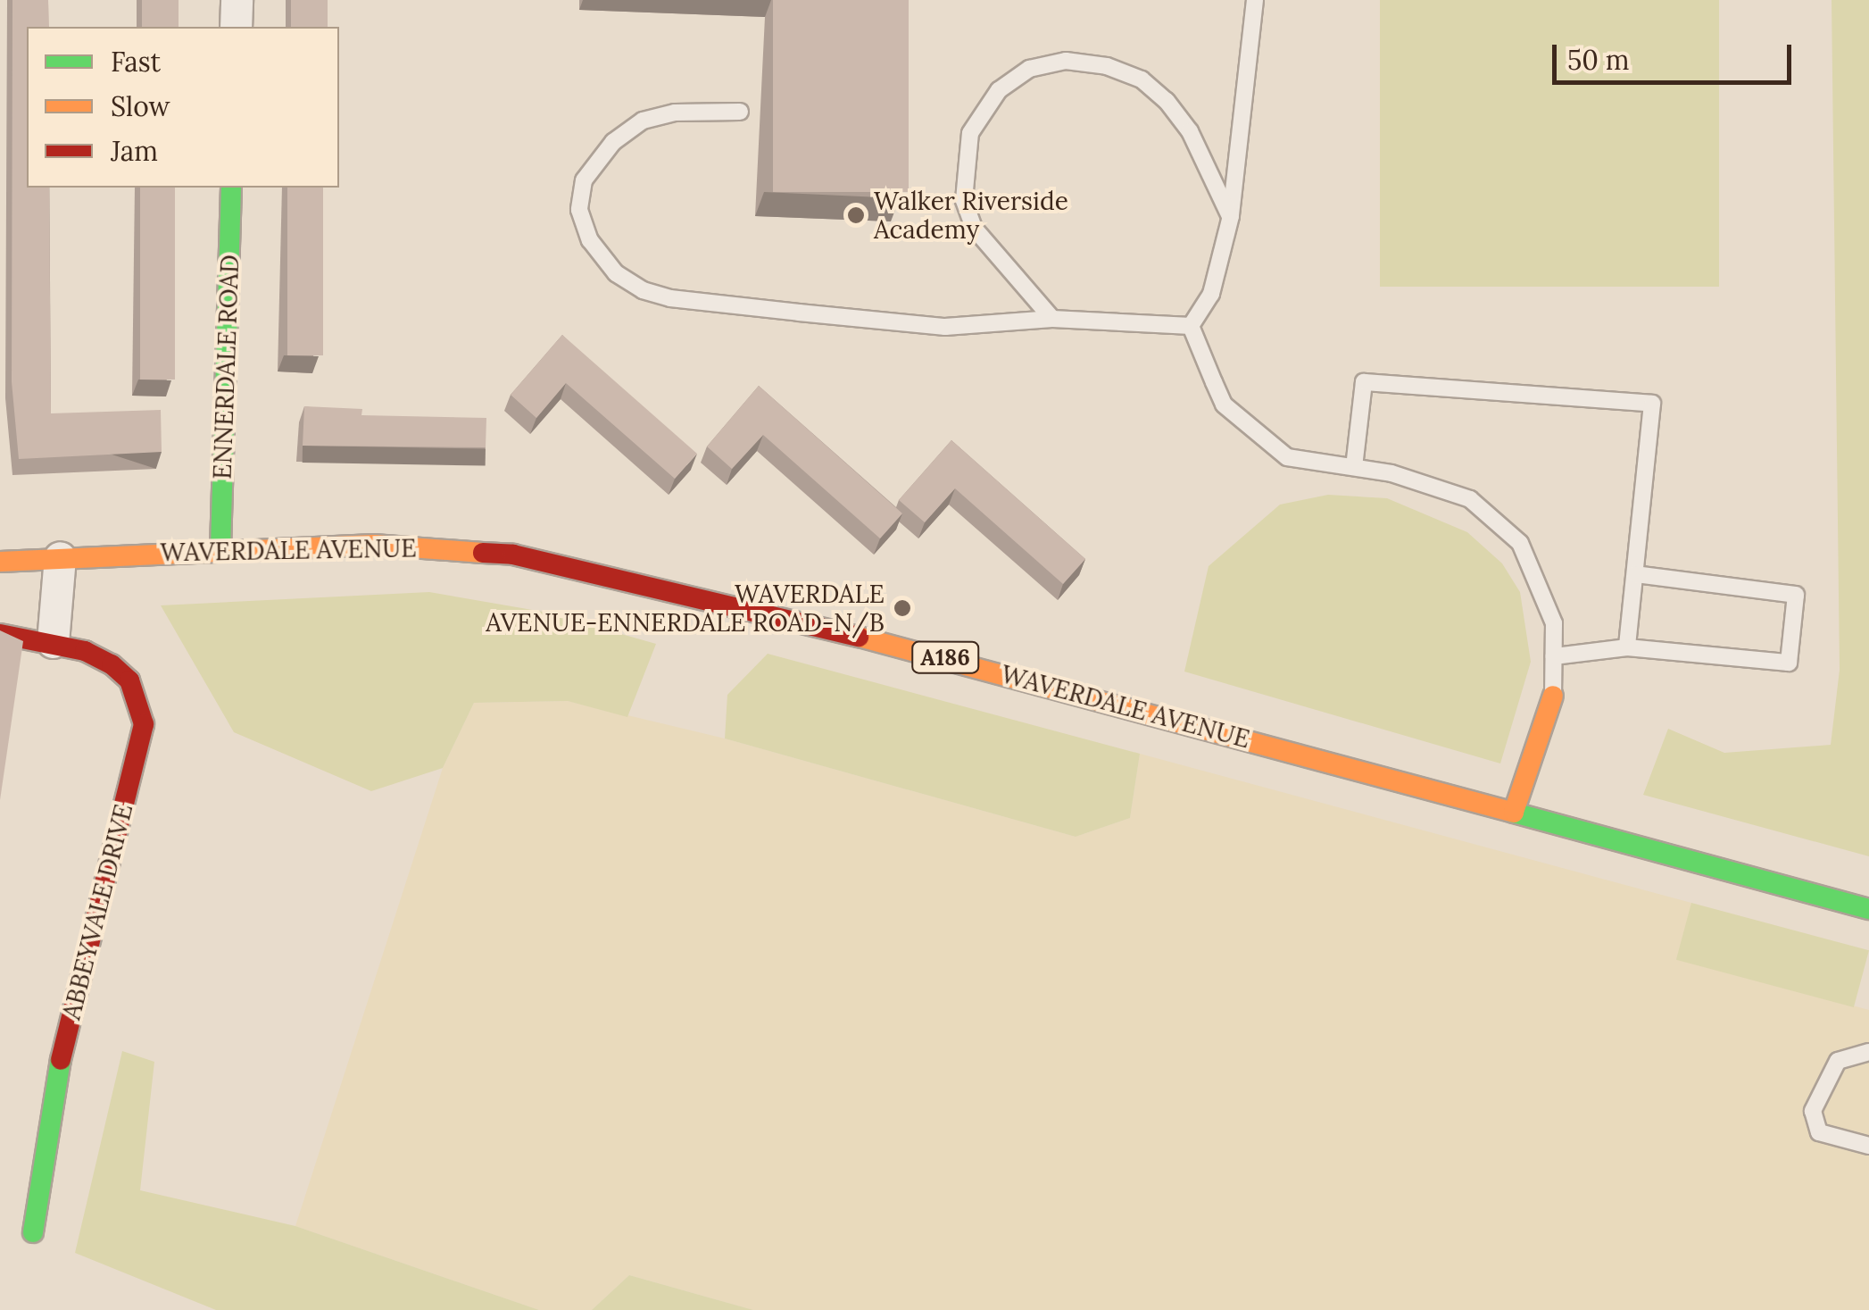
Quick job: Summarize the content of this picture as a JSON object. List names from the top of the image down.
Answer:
{
  "streets": {
    "main road": [
      "ENNERDALE ROAD",
      "WAVERDALE AVENUE",
      "A186",
      "ABBEYVALE DRIVE"
    ]
  },
  "crossings": [
    ["ENNERDALE ROAD", "WAVERDALE AVENUE"]
  ],
  "places": ["Walker Riverside Academy", "WAVERDALE AVENUE-ENNERDALE ROAD-N/B"],
  "legend": ["Fast", "Slow", "Jam"],
  "scale_bar": "50 m"
}
